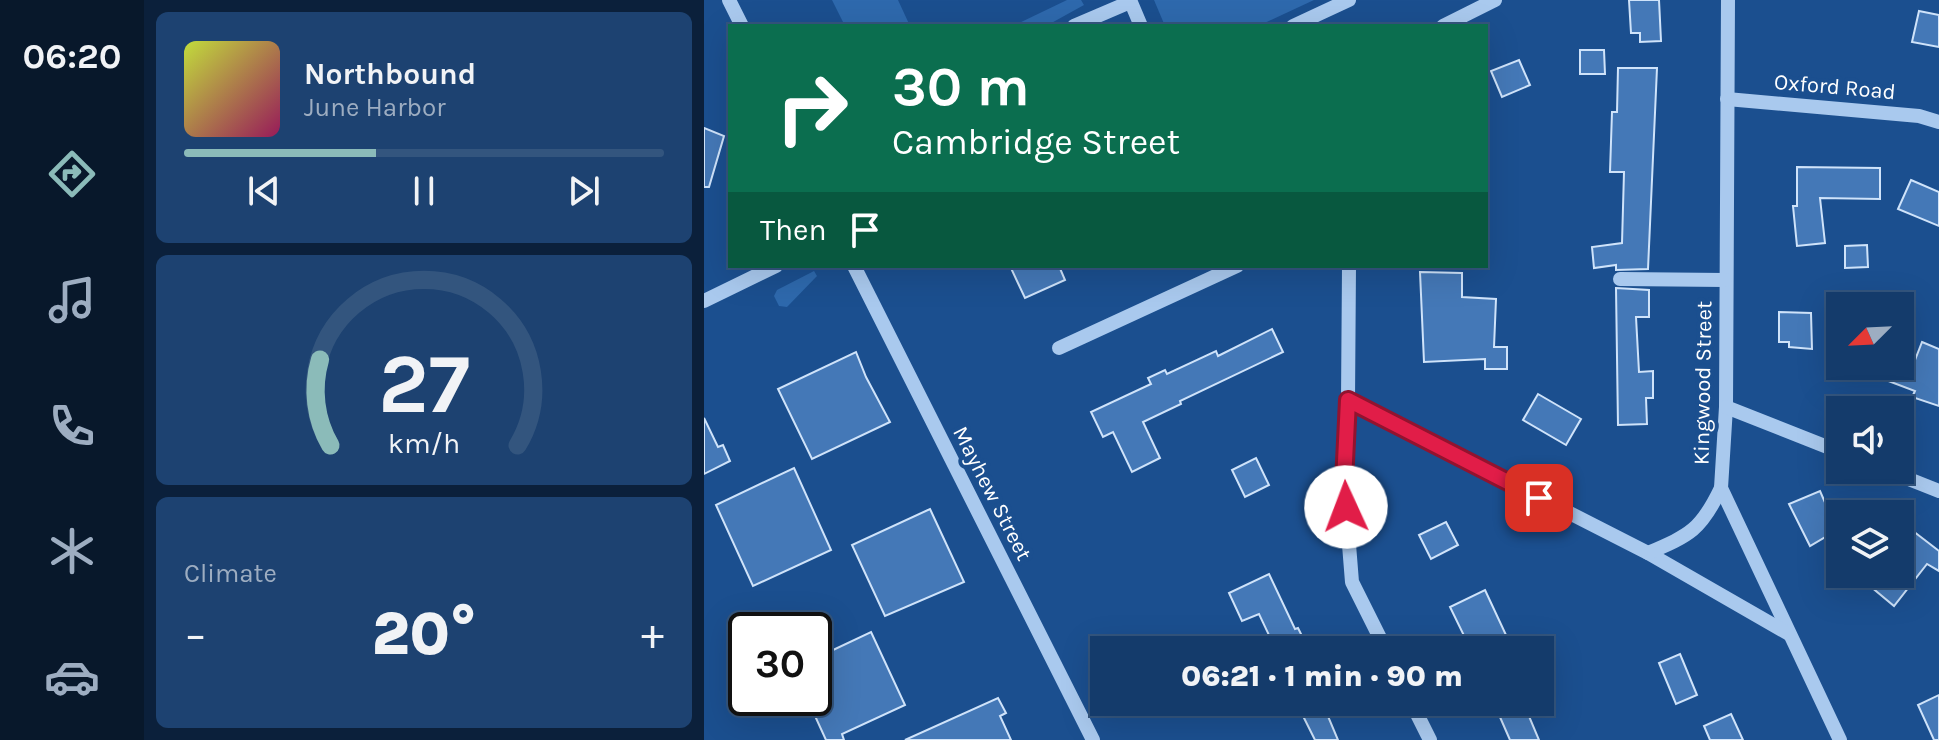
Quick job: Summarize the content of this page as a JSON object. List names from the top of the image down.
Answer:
{
  "streets": {
    "street": ["Oxford Road", "Kingwood Street", "Mayhew Street"]
  },
  "crossings": [
    ["Oxford Road", "Kingwood Street"]
  ],
  "north": "bottom left",
  "page": {
    "tabs": "06:20",
    "turn": ["30 m", "Cambridge Street"],
    "song": ["Northbound", "June Harbor"],
    "then": "Then",
    "tile": "Climate",
    "heat": ["−", "20°", "+"],
    "limit": "30",
    "trip": "06:21 · 1 min · 90 m",
    "gauge": ["27", "km/h"]
  }
}
